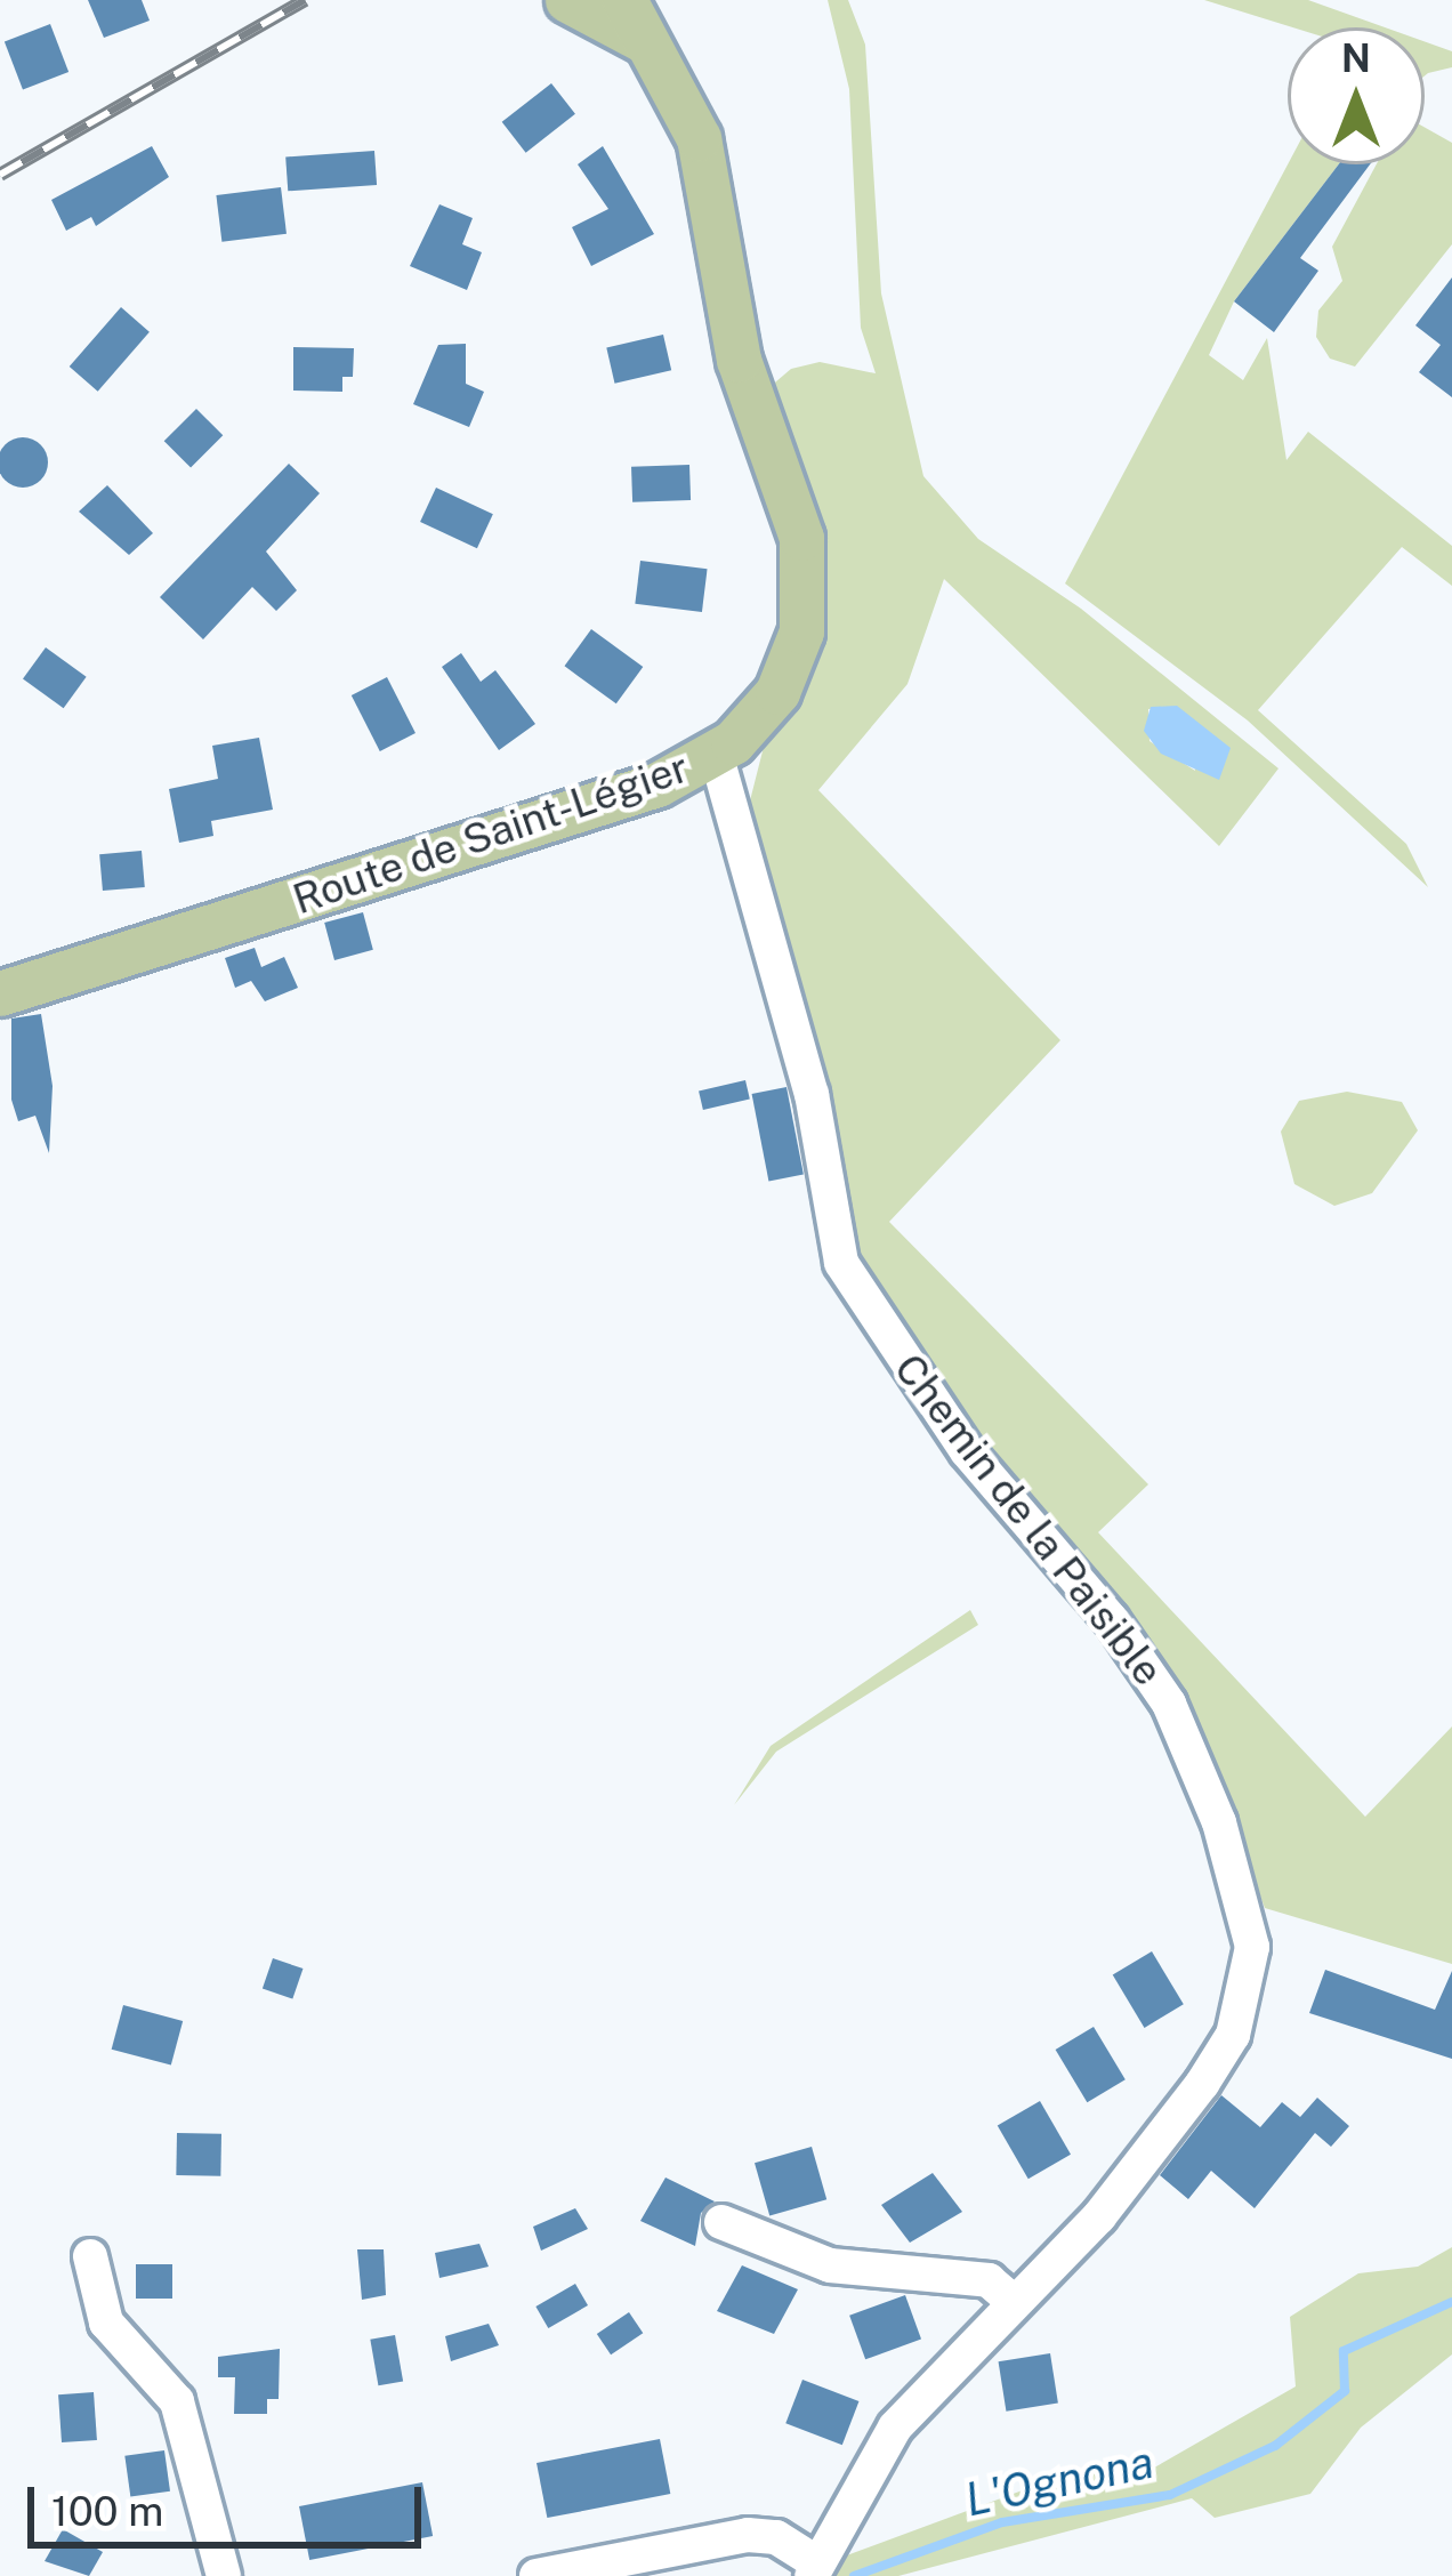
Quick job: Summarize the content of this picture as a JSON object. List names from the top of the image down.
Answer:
{
  "streets": {
    "main road": ["Route de Saint-Légier"],
    "street": ["Chemin de la Paisible"]
  },
  "crossings": [
    ["Route de Saint-Légier", "Chemin de la Paisible"]
  ],
  "water": ["L'Ognona"],
  "scale_bar": "100 m",
  "north": "top"
}
